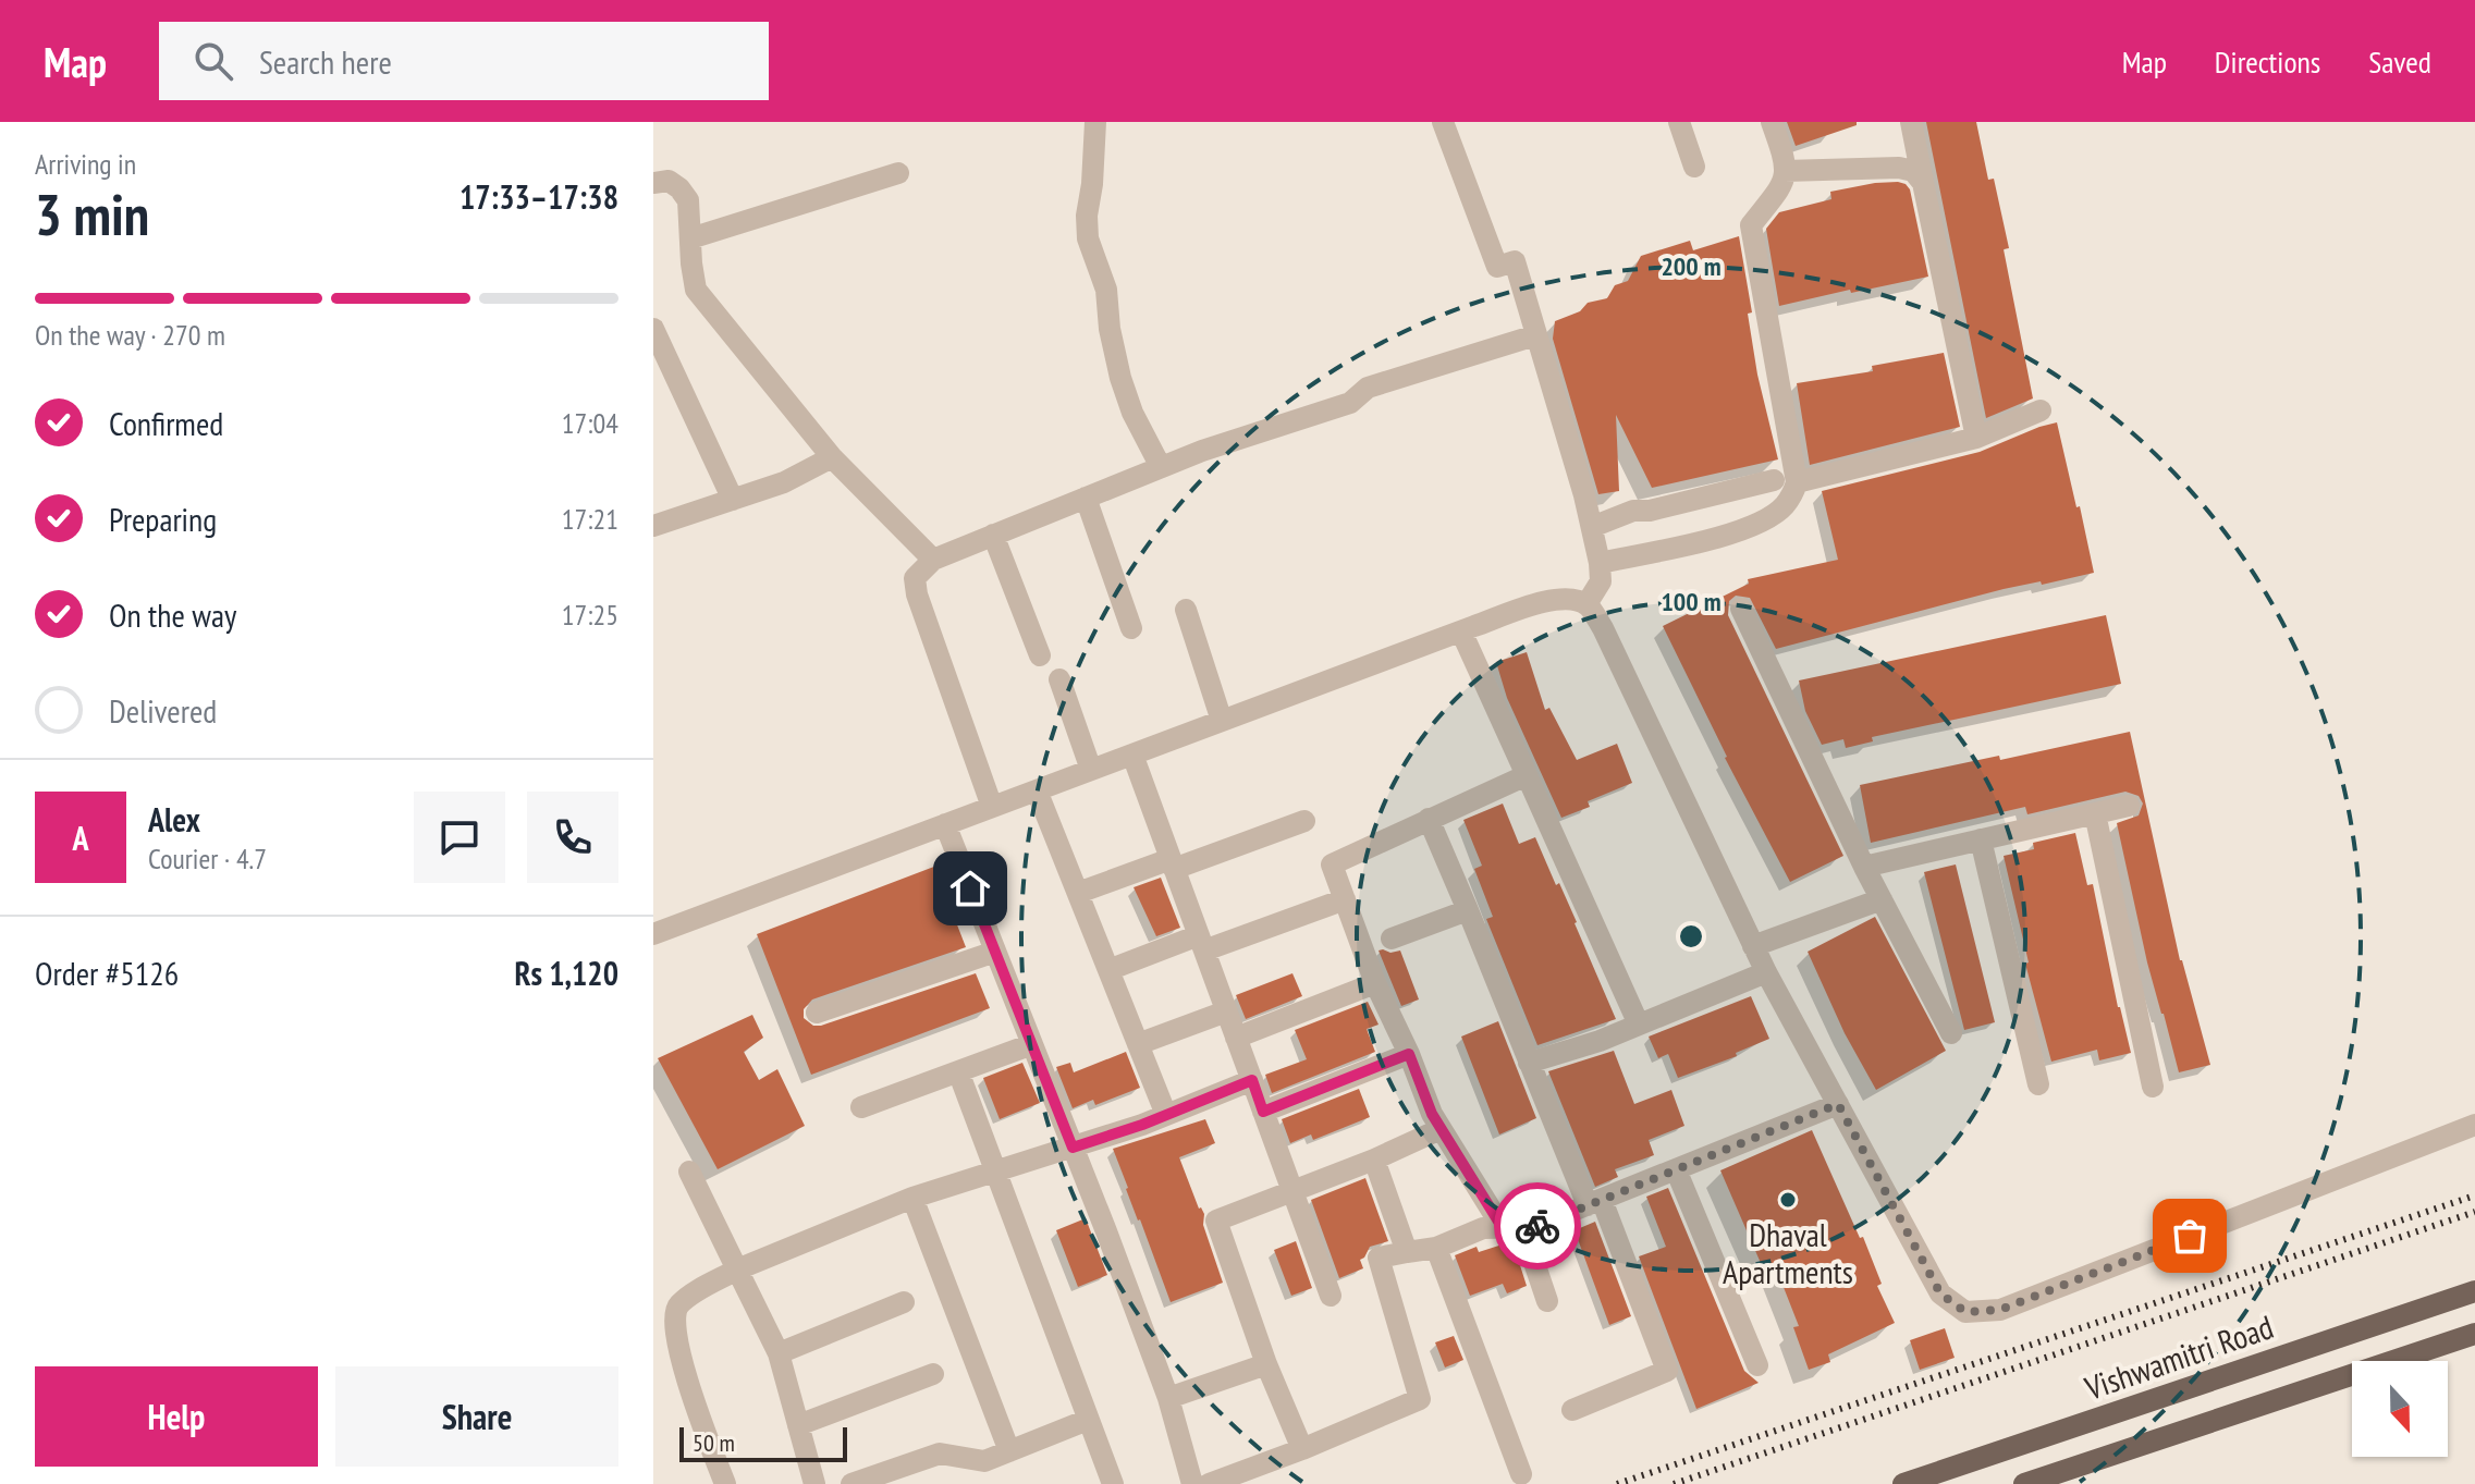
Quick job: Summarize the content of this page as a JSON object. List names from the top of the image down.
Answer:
{
  "streets": {
    "main road": ["Vishwamitri Road"]
  },
  "places": ["Dhaval Apartments"],
  "scale_bar": "50 m",
  "north": "bottom",
  "page": {
    "header": "Map",
    "search": "Search here",
    "nav": ["Map", "Directions", "Saved"],
    "heading": ["3 min", "Arriving in", "17:33–17:38"],
    "panel": [
      "Alex",
      "Courier · 4.7",
      "Order #5126",
      "Rs 1,120"
    ],
    "bar": "On the way · 270 m",
    "list": [
      ["Confirmed", "17:04"],
      ["Preparing", "17:21"],
      ["On the way", "17:25"],
      "Delivered"
    ],
    "round": "A",
    "buttons": ["Help", "Share"],
    "scale": "50 m"
  },
  "rings": ["200 m", "100 m"]
}
